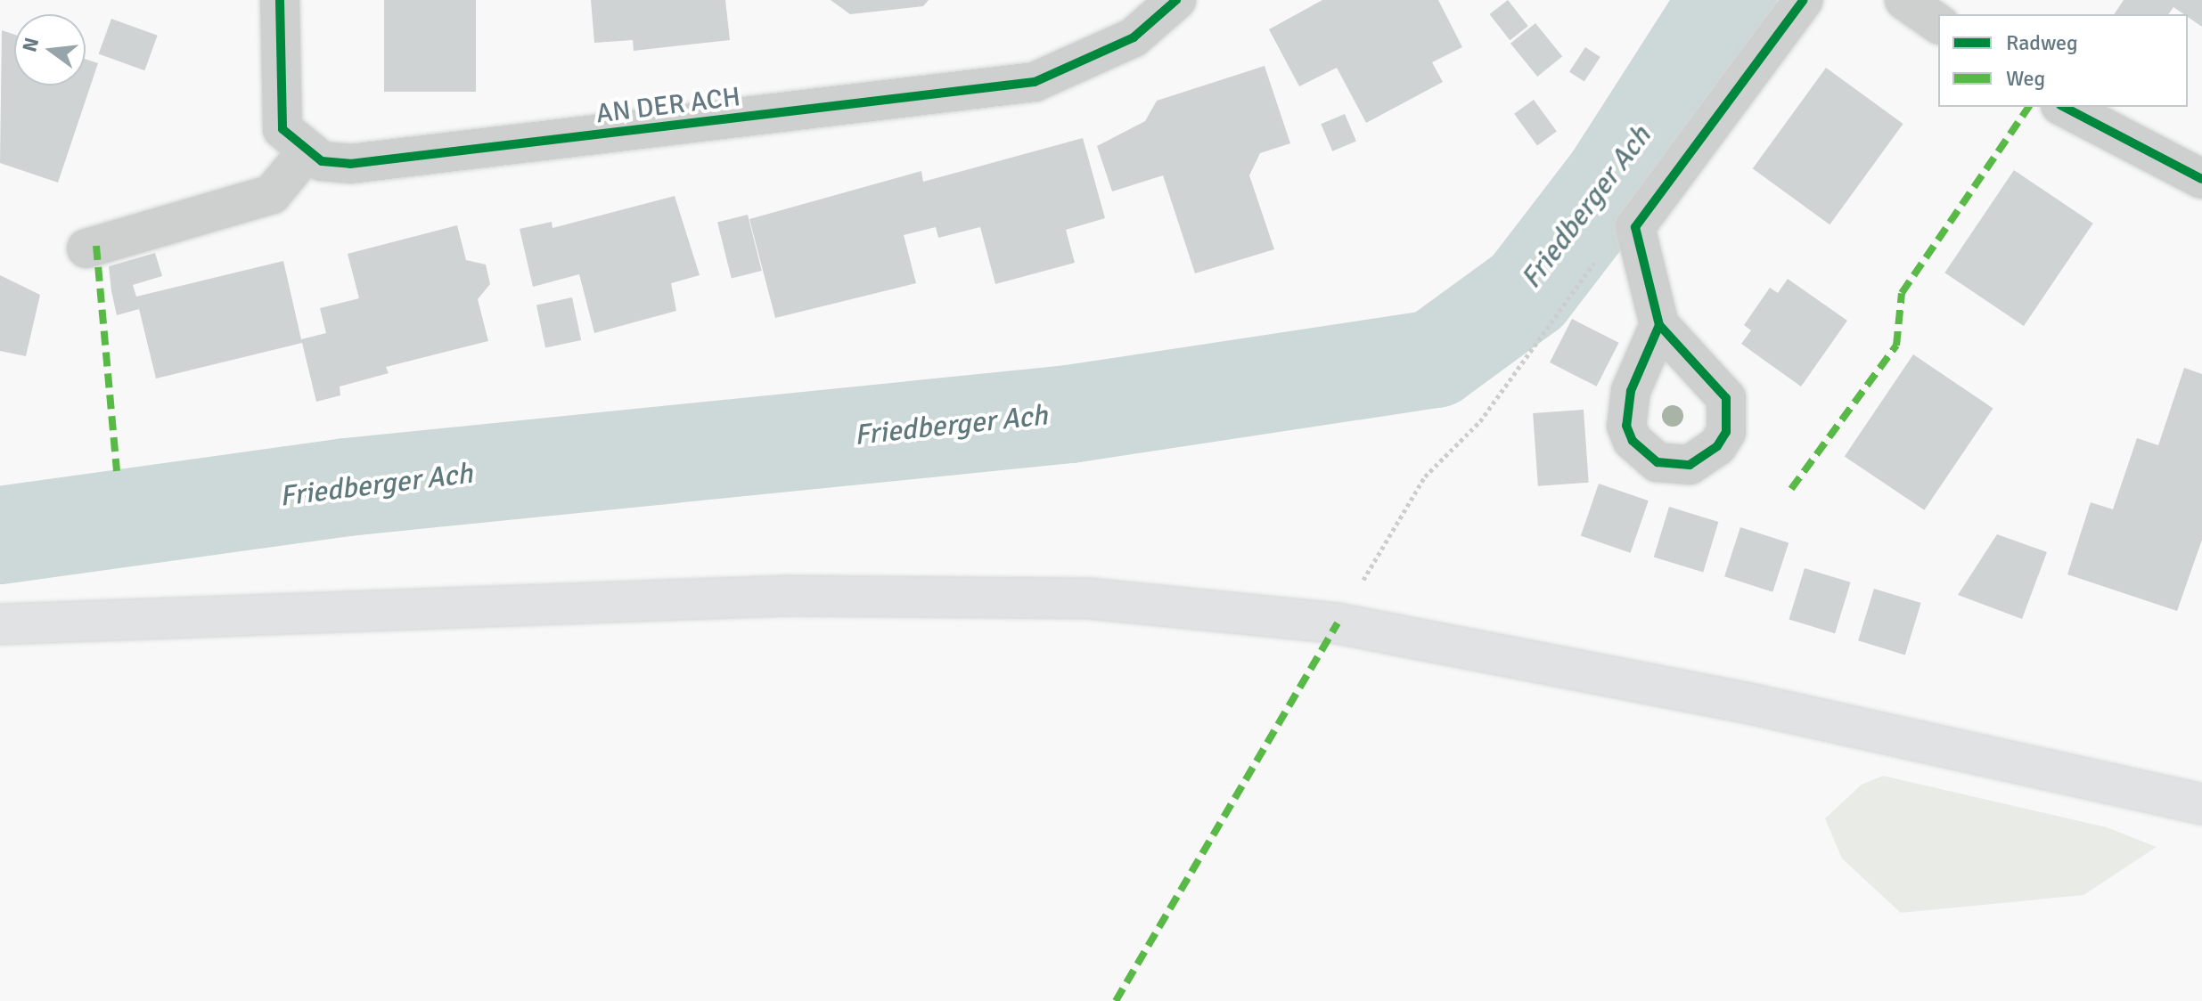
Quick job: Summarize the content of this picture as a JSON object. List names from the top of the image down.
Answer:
{
  "streets": {
    "street": ["AN DER ACH"]
  },
  "water": ["Friedberger Ach"],
  "legend": ["Radweg", "Weg"],
  "north": "left"
}
